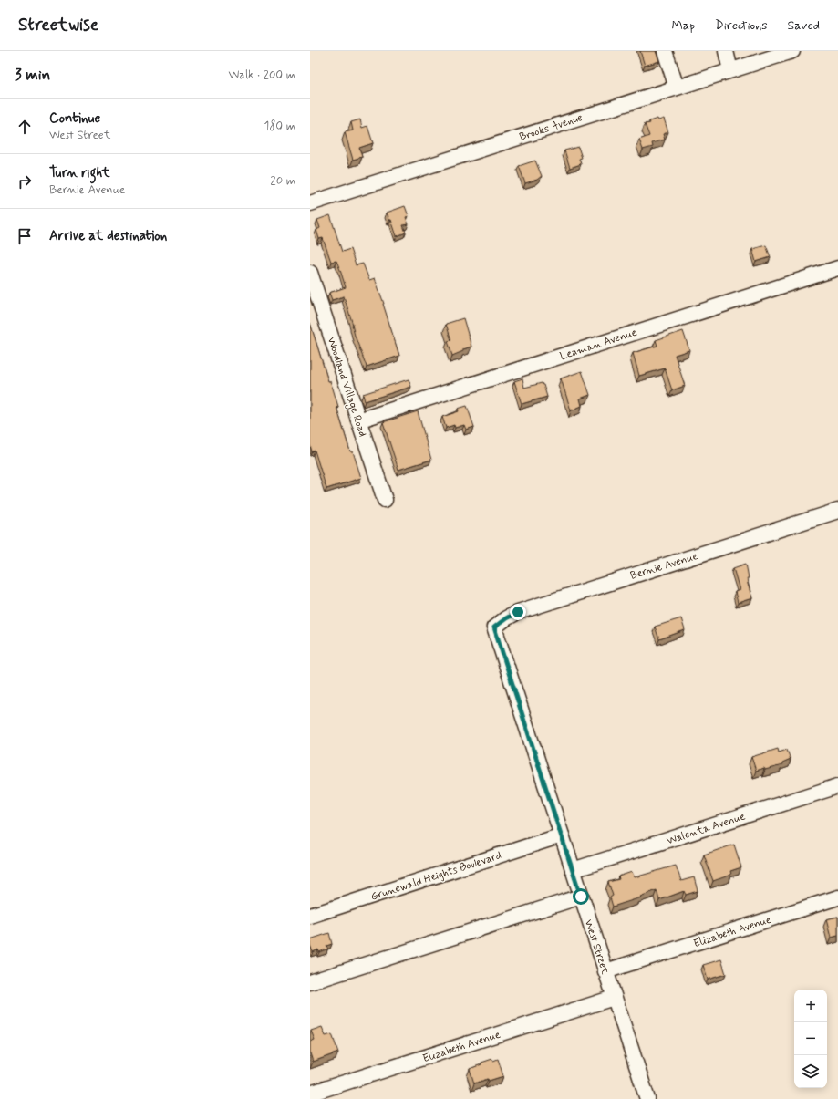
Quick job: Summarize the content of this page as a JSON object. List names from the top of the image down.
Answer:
{
  "streets": {
    "street": [
      "Brooks Avenue",
      "Leaman Avenue",
      "Woodland Village Road",
      "Bernie Avenue",
      "Walenta Avenue",
      "Grunewald Heights Boulevard",
      "Elizabeth Avenue",
      "West Street"
    ]
  },
  "crossings": [
    ["Leaman Avenue", "Woodland Village Road"],
    ["Bernie Avenue", "West Street"],
    ["Walenta Avenue", "West Street"],
    ["Grunewald Heights Boulevard", "West Street"],
    ["Elizabeth Avenue", "West Street"]
  ],
  "page": {
    "header": "Streetwise",
    "nav": ["Map", "Directions", "Saved"],
    "heading": ["3 min", "Walk · 200 m"],
    "list": [
      ["Continue", "West Street", "180 m"],
      ["Turn right", "Bernie Avenue", "20 m"],
      "Arrive at destination"
    ],
    "map_buttons": ["+", "−"]
  }
}
